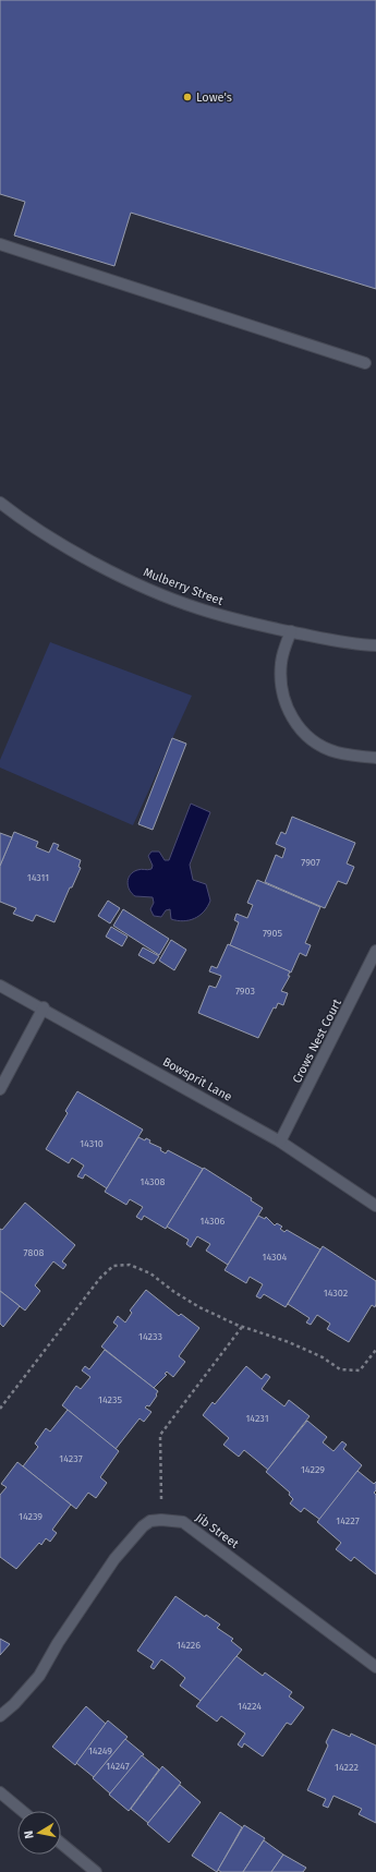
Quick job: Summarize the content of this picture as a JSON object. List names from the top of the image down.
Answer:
{
  "streets": {
    "street": [
      "Mulberry Street",
      "Crows Nest Court",
      "Bowsprit Lane",
      "Jib Street"
    ]
  },
  "crossings": [
    ["Crows Nest Court", "Bowsprit Lane"]
  ],
  "places": ["Lowe's"],
  "house_numbers": [
    "7907",
    "14311",
    "7905",
    "7903",
    "14310",
    "14308",
    "14306",
    "7808",
    "14304",
    "14302",
    "14233",
    "14235",
    "14231",
    "14237",
    "14229",
    "14239",
    "14227",
    "14226",
    "14224",
    "14249",
    "14247",
    "14222"
  ],
  "north": "left"
}
